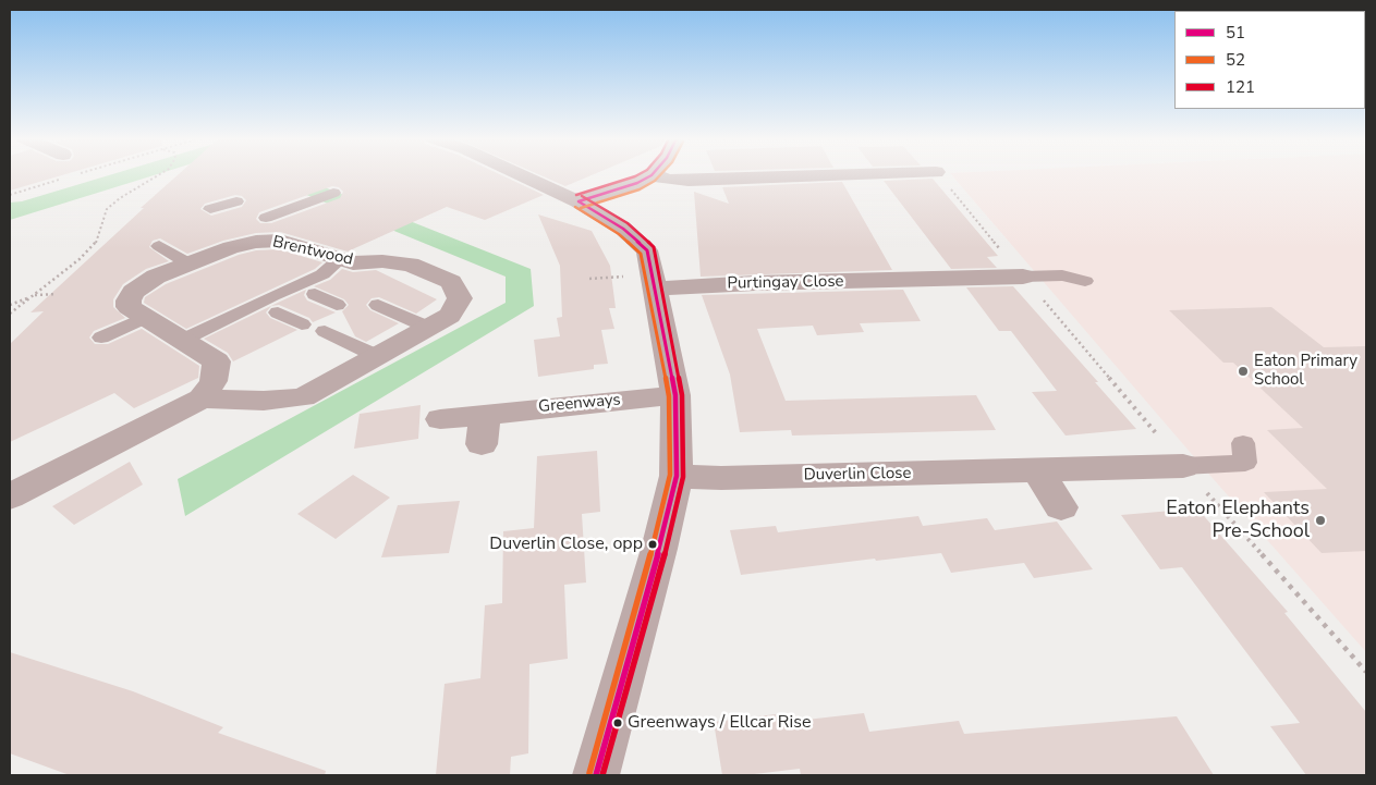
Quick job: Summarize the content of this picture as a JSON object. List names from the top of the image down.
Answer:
{
  "streets": {
    "street": [
      "Brentwood",
      "Purtingay Close",
      "Greenways",
      "Duverlin Close"
    ]
  },
  "places": [
    "Eaton Primary School",
    "Eaton Elephants Pre-School",
    "Duverlin Close, opp",
    "Greenways / Ellcar Rise"
  ],
  "lines": ["transit line 51", "transit line 52", "transit line 121"],
  "legend": ["51", "52", "121"]
}
